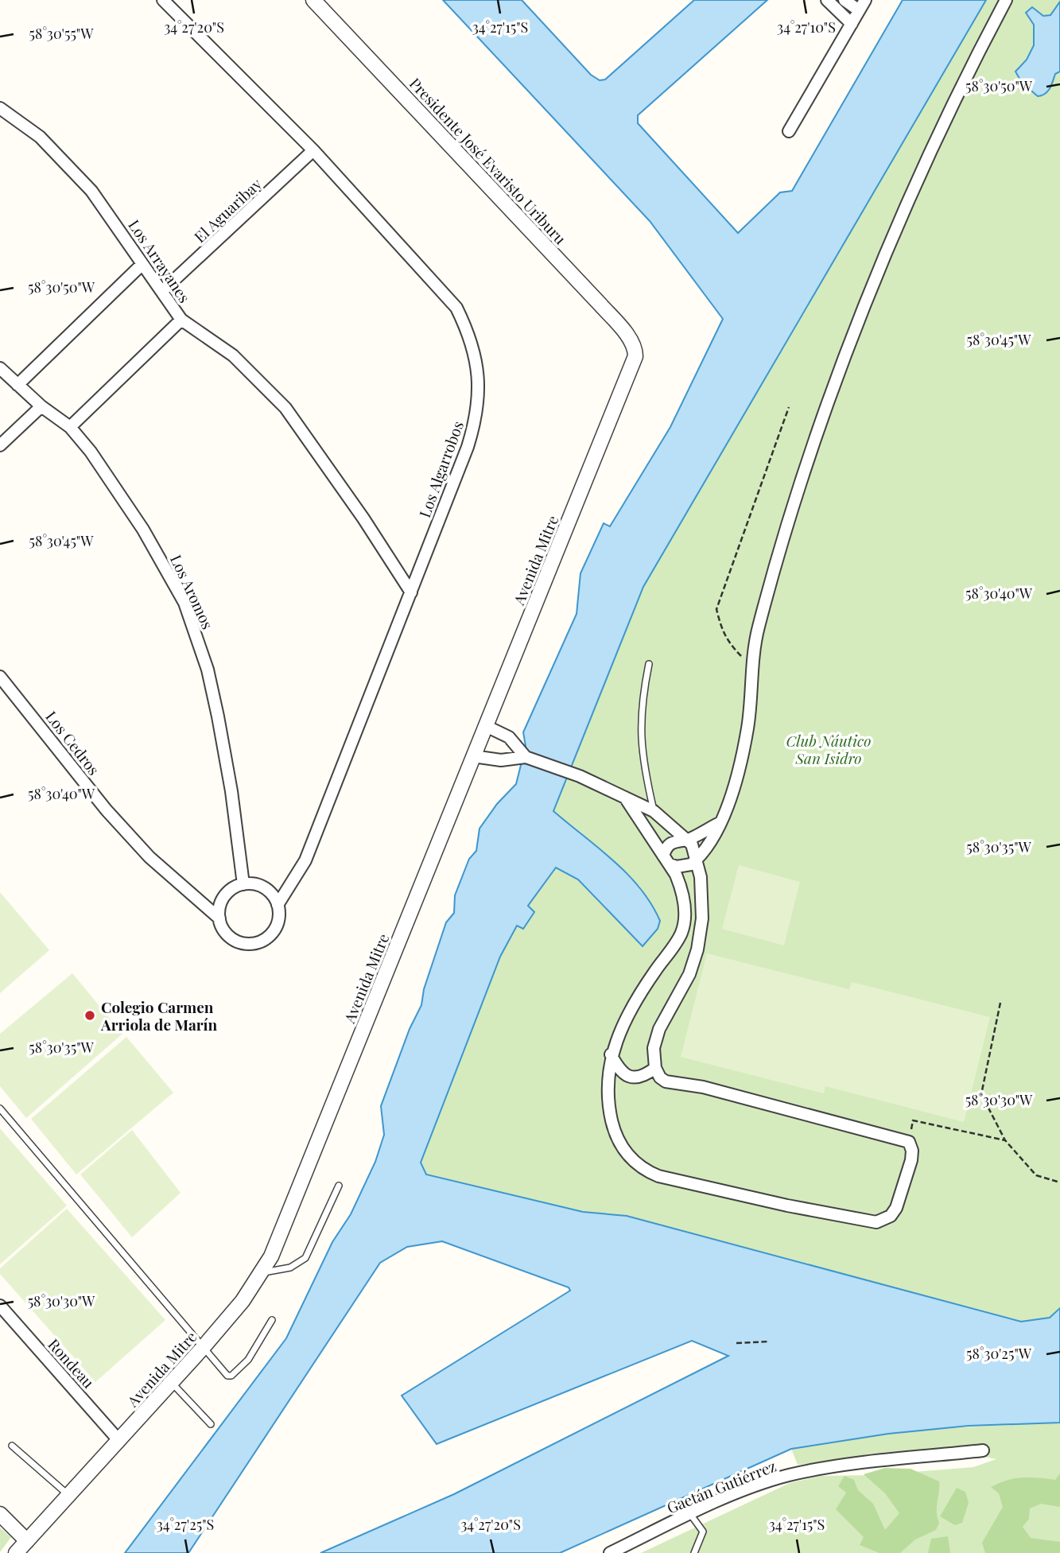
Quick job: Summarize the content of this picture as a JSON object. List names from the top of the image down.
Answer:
{
  "streets": {
    "street": [
      "Presidente José Evaristo Uriburu",
      "El Aguaribay",
      "Los Arrayanes",
      "Los Algarrobos",
      "Avenida Mitre",
      "Los Aromos",
      "Los Cedros",
      "Rondeau",
      "Gaetán Gutiérrez"
    ]
  },
  "crossings": [
    ["Presidente José Evaristo Uriburu", "Avenida Mitre"],
    ["El Aguaribay", "Los Arrayanes"],
    ["El Aguaribay", "Los Algarrobos"],
    ["Los Arrayanes", "Los Algarrobos"],
    ["Los Algarrobos", "Los Aromos"],
    ["Los Algarrobos", "Los Cedros"],
    ["Avenida Mitre", "Rondeau"],
    ["Los Aromos", "Los Cedros"]
  ],
  "parks": ["Club Náutico San Isidro"],
  "places": ["Colegio Carmen Arriola de Marín"],
  "coordinates": [
    "34°27'20\"S",
    "34°27'10\"S",
    "34°27'15\"S",
    "58°30'55\"W",
    "58°30'50\"W",
    "58°30'45\"W",
    "58°30'40\"W",
    "58°30'35\"W",
    "58°30'30\"W",
    "58°30'25\"W",
    "34°27'25\"S"
  ]
}
